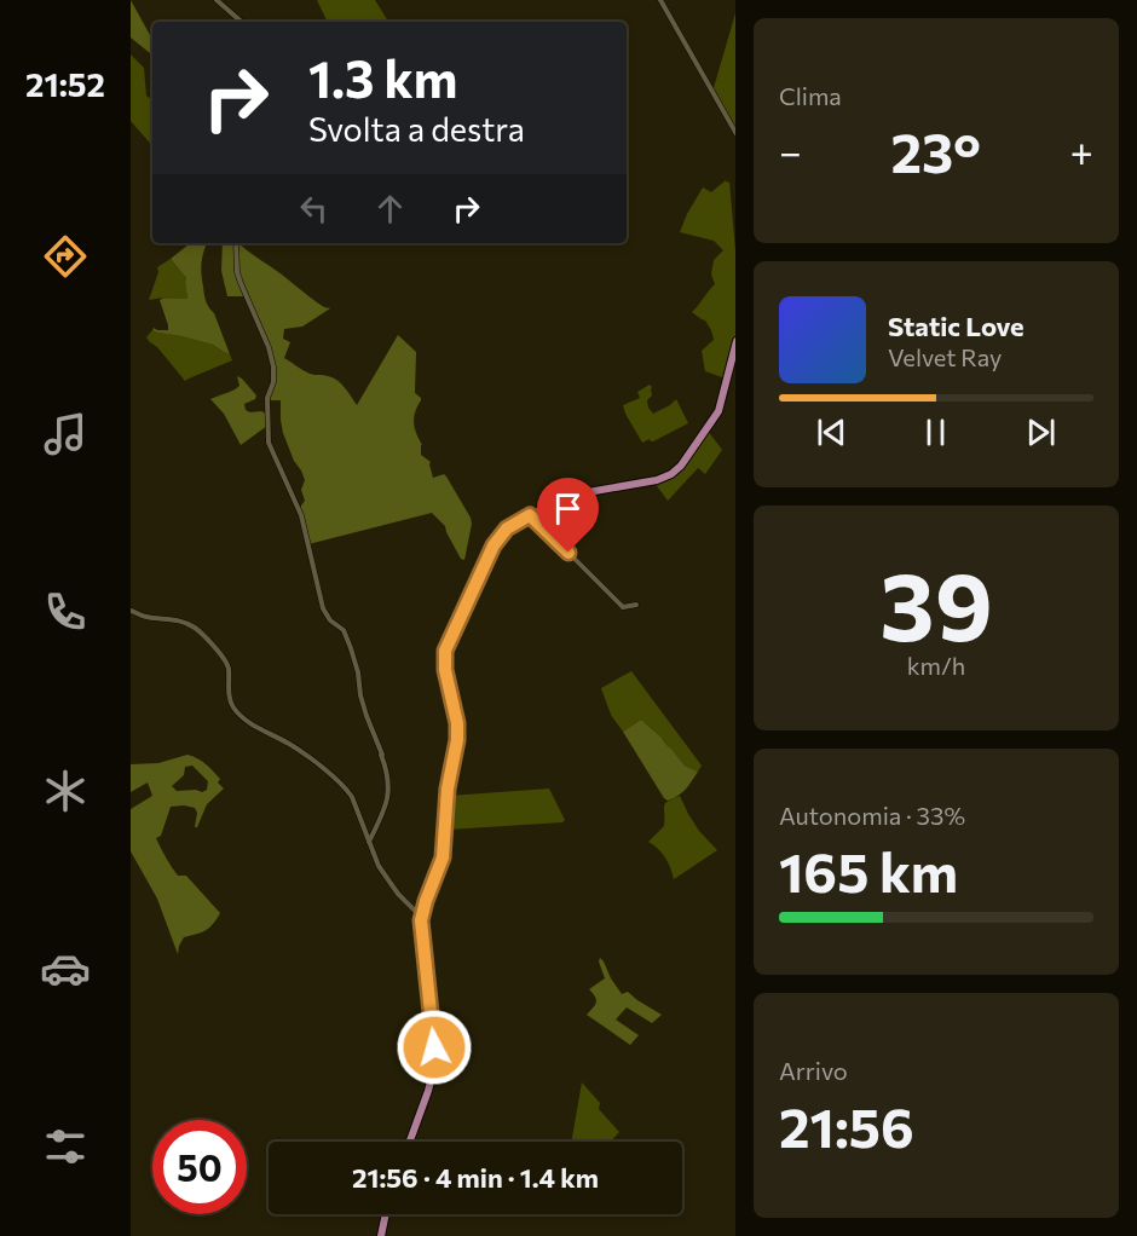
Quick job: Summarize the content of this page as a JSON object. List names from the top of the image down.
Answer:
{
  "page": {
    "tabs": "21:52",
    "tile": [
      "Clima",
      ["39", "km/h"],
      ["Autonomia · 33%", "165 km"],
      ["Arrivo", "21:56"]
    ],
    "turn": ["1.3 km", "Svolta a destra"],
    "heat": ["−", "23°", "+"],
    "song": ["Static Love", "Velvet Ray"],
    "limit": "50",
    "trip": "21:56 · 4 min · 1.4 km"
  }
}
